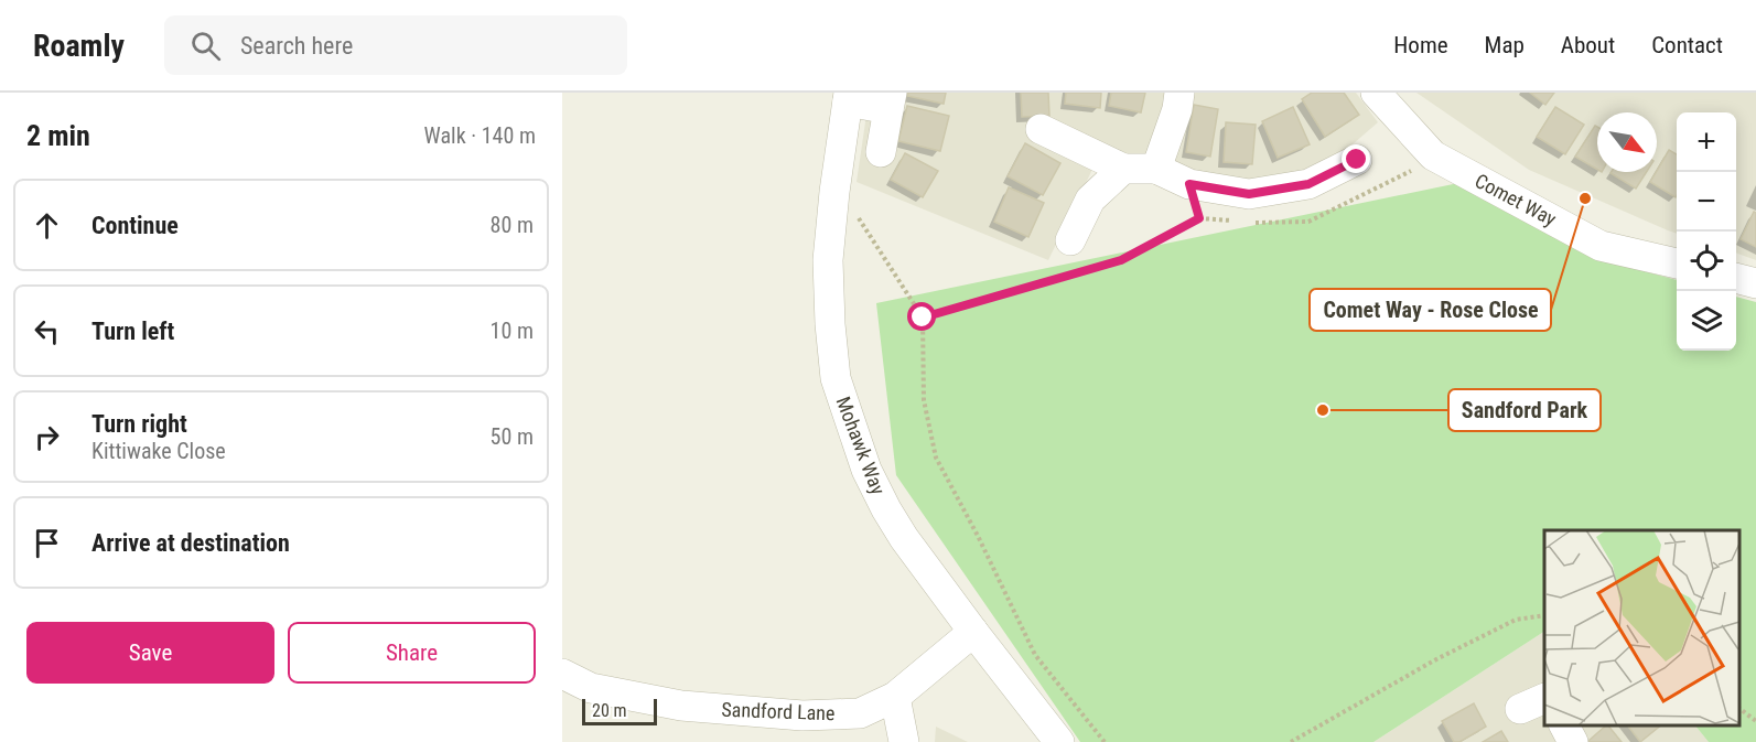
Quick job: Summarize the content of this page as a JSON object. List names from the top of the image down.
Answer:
{
  "streets": {
    "street": ["Comet Way", "Mohawk Way", "Sandford Lane"]
  },
  "crossings": [
    ["Mohawk Way", "Sandford Lane"]
  ],
  "places": ["Comet Way - Rose Close", "Sandford Park"],
  "scale_bar": "20 m",
  "north": "bottom right",
  "page": {
    "header": "Roamly",
    "search": "Search here",
    "nav": [
      "Home",
      "Map",
      "About",
      "Contact"
    ],
    "heading": ["2 min", "Walk · 140 m"],
    "map_buttons": ["+", "−"],
    "list": [
      ["Continue", "80 m"],
      ["Turn left", "10 m"],
      ["Turn right", "Kittiwake Close", "50 m"],
      "Arrive at destination"
    ],
    "buttons": ["Save", "Share"],
    "scale": "20 m"
  }
}
